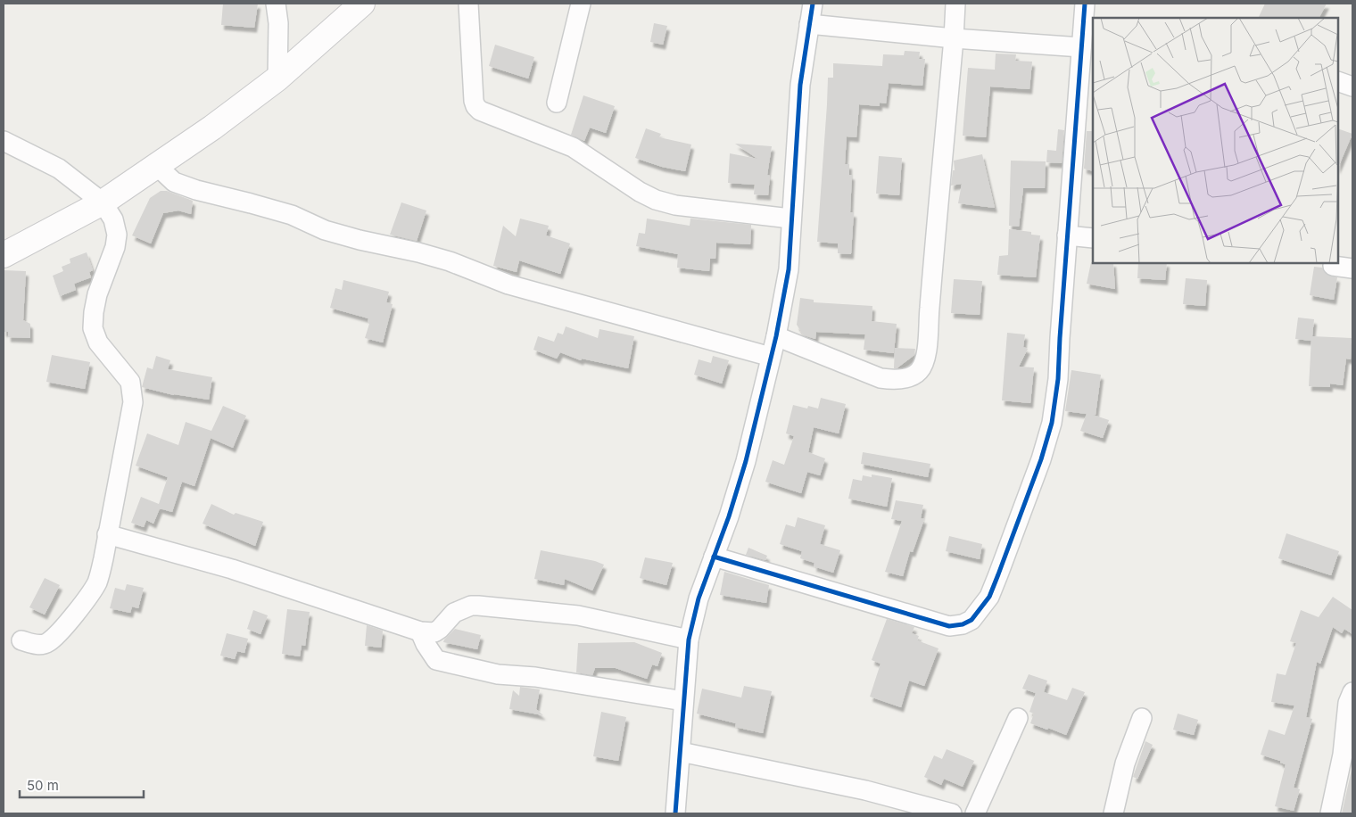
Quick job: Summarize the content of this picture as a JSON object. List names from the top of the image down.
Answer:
{
  "scale_bar": "50 m"
}
